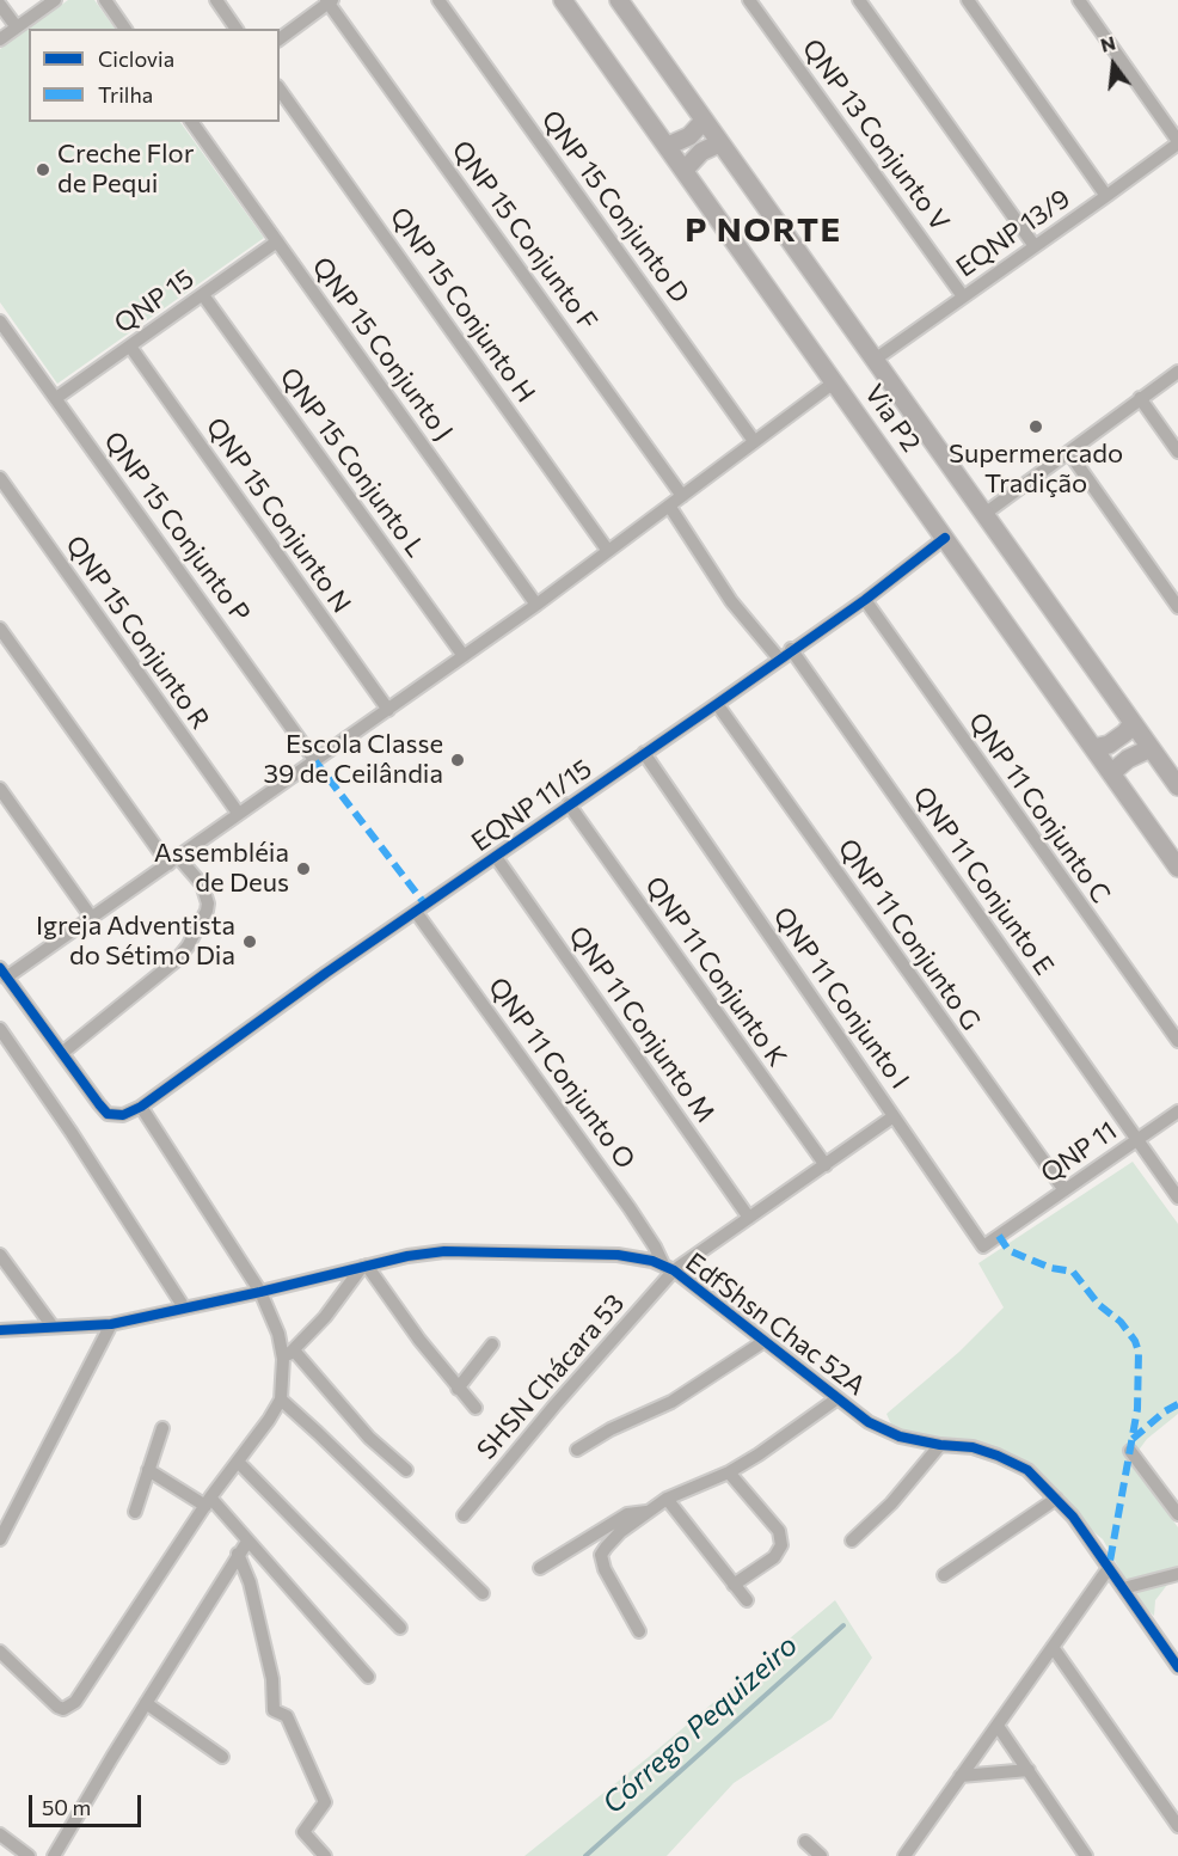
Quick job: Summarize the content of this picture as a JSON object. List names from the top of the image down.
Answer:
{
  "streets": {
    "main road": ["Via P2"],
    "street": [
      "QNP 13 Conjunto V",
      "QNP 15 Conjunto D",
      "EQNP 13/9",
      "QNP 15 Conjunto F",
      "QNP 15",
      "QNP 15 Conjunto H",
      "QNP 15 Conjunto J",
      "QNP 15 Conjunto L",
      "QNP 15 Conjunto N",
      "QNP 15 Conjunto P",
      "QNP 15 Conjunto R",
      "EQNP 11/15",
      "QNP 11 Conjunto C",
      "QNP 11 Conjunto E",
      "QNP 11 Conjunto G",
      "QNP 11 Conjunto K",
      "QNP 11 Conjunto I",
      "QNP 11 Conjunto M",
      "QNP 11 Conjunto O",
      "QNP 11",
      "EdfShsn Chac 52A",
      "SHSN Chácara 53"
    ]
  },
  "crossings": [
    ["QNP 13 Conjunto V", "EQNP 13/9"],
    ["EQNP 13/9", "Via P2"],
    ["QNP 15", "QNP 15 Conjunto J"],
    ["QNP 15", "QNP 15 Conjunto L"],
    ["QNP 15", "QNP 15 Conjunto N"],
    ["QNP 15", "QNP 15 Conjunto P"],
    ["Via P2", "EQNP 11/15"],
    ["EQNP 11/15", "QNP 11 Conjunto C"],
    ["EQNP 11/15", "QNP 11 Conjunto E"],
    ["EQNP 11/15", "QNP 11 Conjunto G"],
    ["EQNP 11/15", "QNP 11 Conjunto K"],
    ["EQNP 11/15", "QNP 11 Conjunto I"],
    ["EQNP 11/15", "QNP 11 Conjunto M"],
    ["EQNP 11/15", "QNP 11 Conjunto O"],
    ["QNP 11 Conjunto E", "QNP 11"],
    ["QNP 11 Conjunto G", "QNP 11"],
    ["QNP 11 Conjunto K", "SHSN Chácara 53"],
    ["QNP 11 Conjunto I", "QNP 11"],
    ["QNP 11 Conjunto I", "SHSN Chácara 53"],
    ["QNP 11 Conjunto M", "SHSN Chácara 53"],
    ["QNP 11 Conjunto O", "EdfShsn Chac 52A"],
    ["QNP 11 Conjunto O", "SHSN Chácara 53"],
    ["EdfShsn Chac 52A", "SHSN Chácara 53"]
  ],
  "districts": ["P NORTE"],
  "water": ["Córrego Pequizeiro"],
  "places": [
    "Creche Flor de Pequi",
    "Supermercado Tradição",
    "Escola Classe 39 de Ceilândia",
    "Assembléia de Deus",
    "Igreja Adventista do Sétimo Dia"
  ],
  "legend": ["Ciclovia", "Trilha"],
  "scale_bar": "50 m",
  "north": "top"
}
